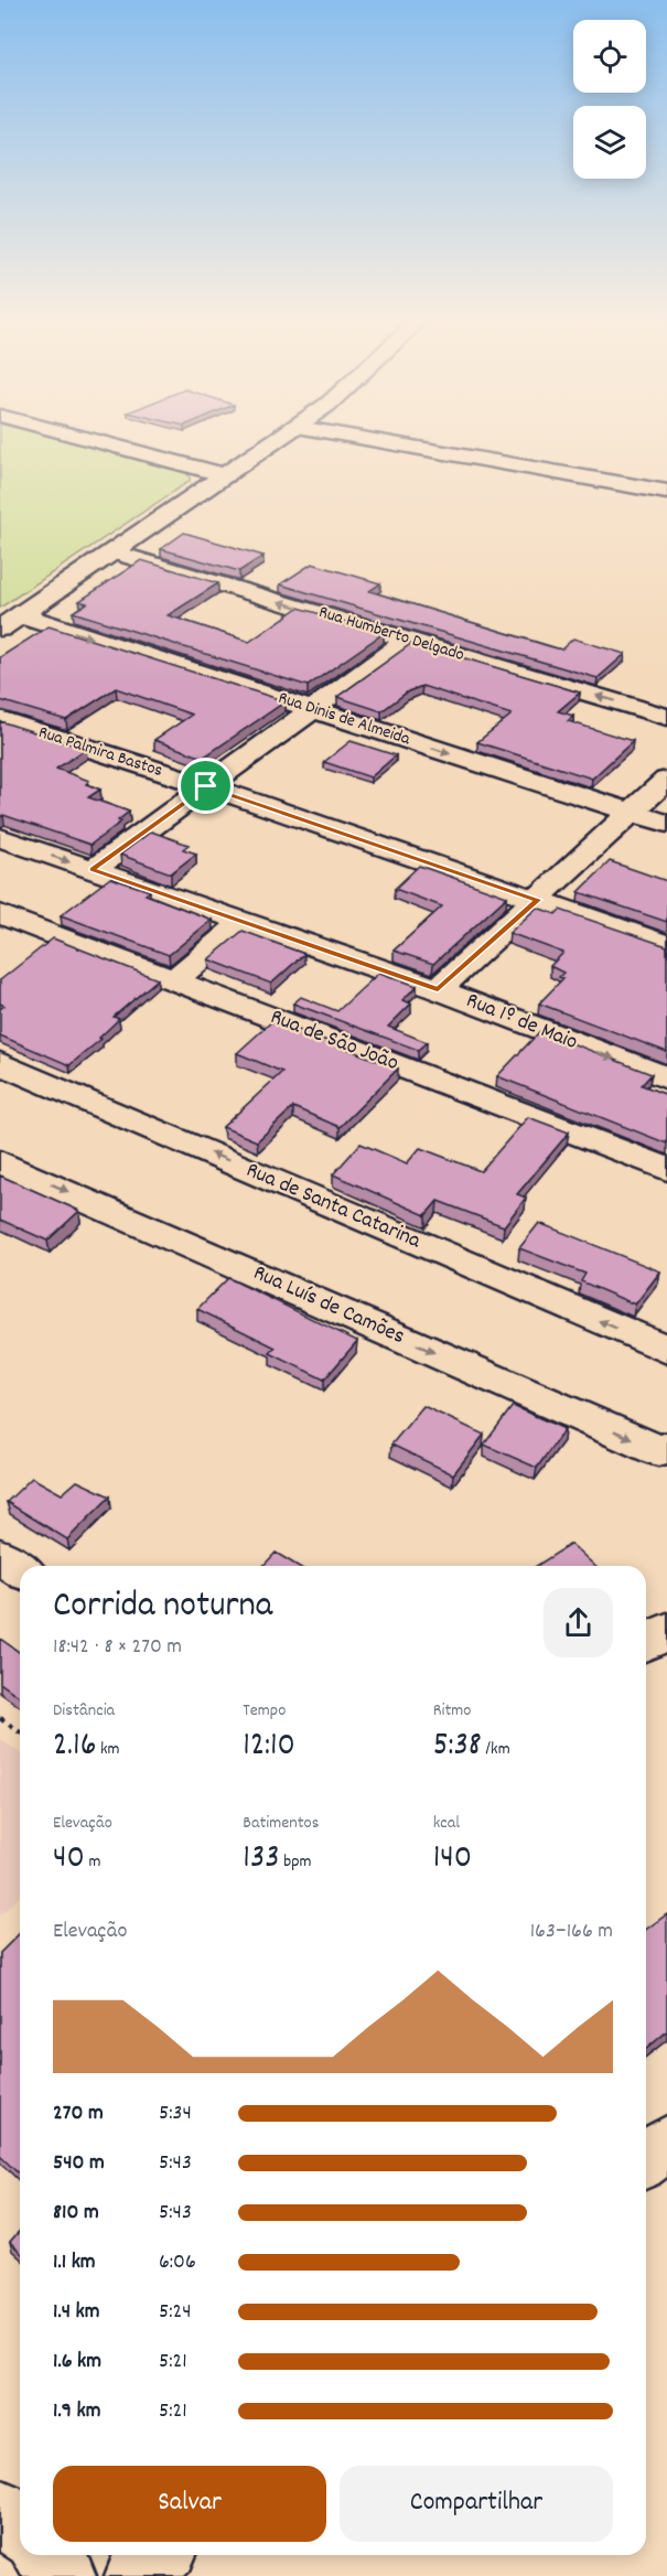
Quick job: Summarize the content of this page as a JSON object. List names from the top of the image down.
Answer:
{
  "streets": {
    "street": [
      "Rua Humberto Delgado",
      "Rua Dinis de Almeida",
      "Rua Palmira Bastos",
      "Rua 1º de Maio",
      "Rua de São João",
      "Rua de Santa Catarina",
      "Rua Luís de Camões"
    ]
  },
  "one_way": ["Rua 1º de Maio", "Rua de Santa Catarina", "Rua Luís de Camões"],
  "page": {
    "heading": ["Corrida noturna", "18:42 · 8 × 270 m"],
    "stats": [
      ["Distância", "2.16 km"],
      ["Tempo", "12:10"],
      ["Ritmo", "5:38 /km"],
      ["Elevação", "40 m"],
      ["Batimentos", "133 bpm"],
      ["kcal", "140"]
    ],
    "chart": ["Elevação", "163–166 m"],
    "list": [
      {
        "name": "270 m",
        "note": "5:34"
      },
      {
        "name": "540 m",
        "note": "5:43"
      },
      {
        "name": "810 m",
        "note": "5:43"
      },
      {
        "name": "1.1 km",
        "note": "6:06"
      },
      {
        "name": "1.4 km",
        "note": "5:24"
      },
      {
        "name": "1.6 km",
        "note": "5:21"
      },
      {
        "name": "1.9 km",
        "note": "5:21"
      }
    ],
    "buttons": ["Salvar", "Compartilhar"]
  }
}
